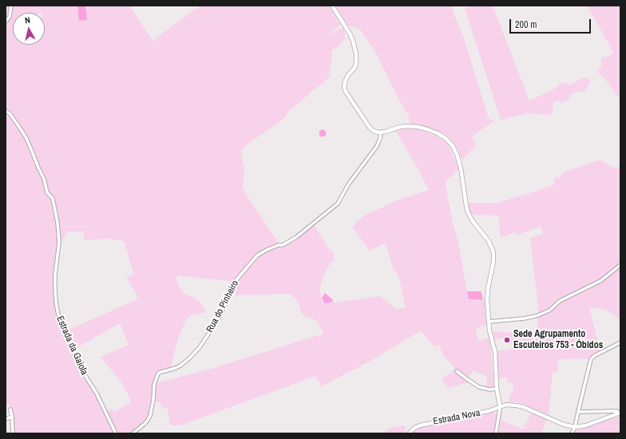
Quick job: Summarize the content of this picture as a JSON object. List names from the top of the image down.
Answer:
{
  "streets": {
    "street": ["Rua do Pinheiro", "Estrada da Gaiola", "Estrada Nova"]
  },
  "places": ["Sede Agrupamento Escuteiros 753 - Óbidos"],
  "scale_bar": "200 m",
  "north": "top"
}
